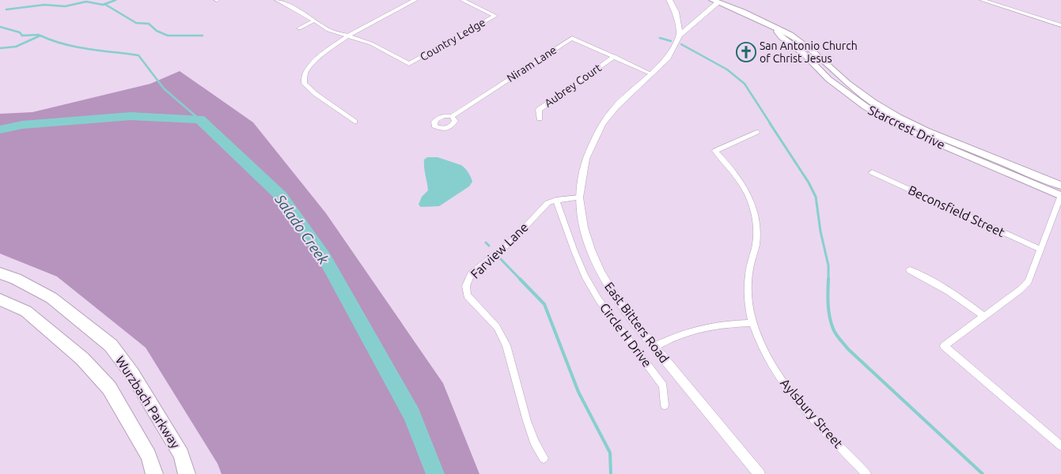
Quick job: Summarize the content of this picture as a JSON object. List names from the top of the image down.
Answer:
{
  "streets": {
    "highway": ["Wurzbach Parkway"],
    "main road": ["Starcrest Drive"],
    "street": [
      "Country Ledge",
      "Niram Lane",
      "Aubrey Court",
      "Beconsfield Street",
      "Farview Lane",
      "East Bitters Road",
      "Circle H Drive",
      "Aylsbury Street"
    ]
  },
  "crossings": [
    ["Niram Lane", "Aubrey Court"],
    ["Farview Lane", "East Bitters Road"],
    ["Farview Lane", "Circle H Drive"]
  ],
  "water": ["Salado Creek"],
  "places": {
    "church": ["San Antonio Church of Christ Jesus"]
  }
}
